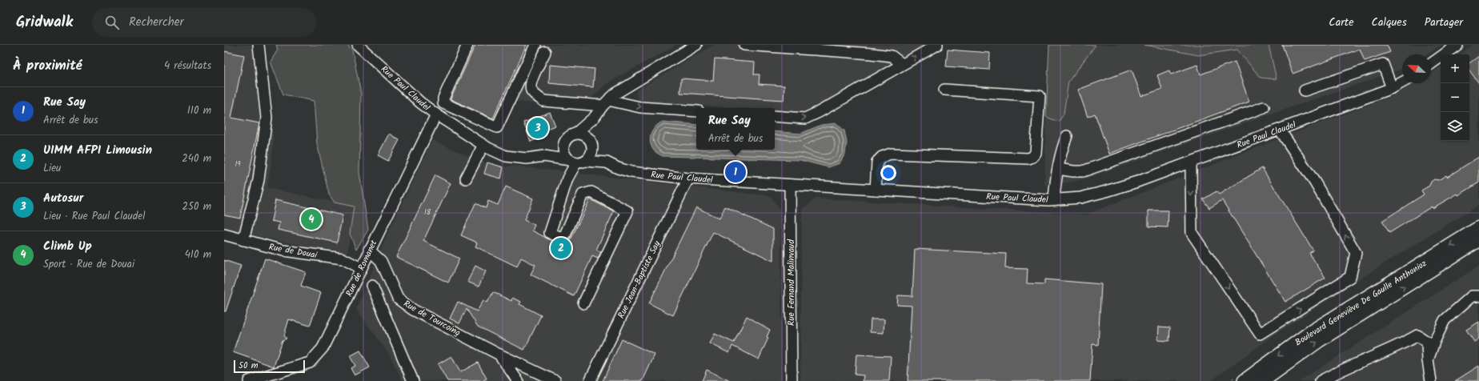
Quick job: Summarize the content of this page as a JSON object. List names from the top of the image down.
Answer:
{
  "streets": {
    "main road": ["Boulevard Geneviève De Gaulle Anthonioz"],
    "street": [
      "Rue Paul Claudel",
      "Rue de Douai",
      "Rue de Romanet",
      "Rue Jean-Baptiste Say",
      "Rue Fernand Malinvaud",
      "Rue de Tourcoing"
    ]
  },
  "crossings": [
    ["Rue Paul Claudel", "Rue de Romanet"],
    ["Rue Paul Claudel", "Rue Jean-Baptiste Say"],
    ["Rue Paul Claudel", "Rue Fernand Malinvaud"],
    ["Rue de Douai", "Rue de Romanet"],
    ["Rue de Romanet", "Rue de Tourcoing"]
  ],
  "house_numbers": ["19", "18"],
  "scale_bar": "50 m",
  "north": "top left",
  "page": {
    "header": "Gridwalk",
    "search": "Rechercher",
    "nav": ["Carte", "Calques", "Partager"],
    "heading": ["À proximité", "4 résultats"],
    "map_buttons": ["+", "−"],
    "list": [
      {
        "mark": "1",
        "name": "Rue Say",
        "note": "Arrêt de bus",
        "value": "110 m"
      },
      {
        "mark": "2",
        "name": "UIMM AFPI Limousin",
        "note": "Lieu",
        "value": "240 m"
      },
      {
        "mark": "3",
        "name": "Autosur",
        "note": "Lieu · Rue Paul Claudel",
        "value": "250 m"
      },
      {
        "mark": "4",
        "name": "Climb Up",
        "note": "Sport · Rue de Douai",
        "value": "410 m"
      }
    ],
    "popup": ["Rue Say", "Arrêt de bus"],
    "pins": [
      "3",
      "1",
      "4",
      "2"
    ],
    "scale": "50 m"
  }
}
